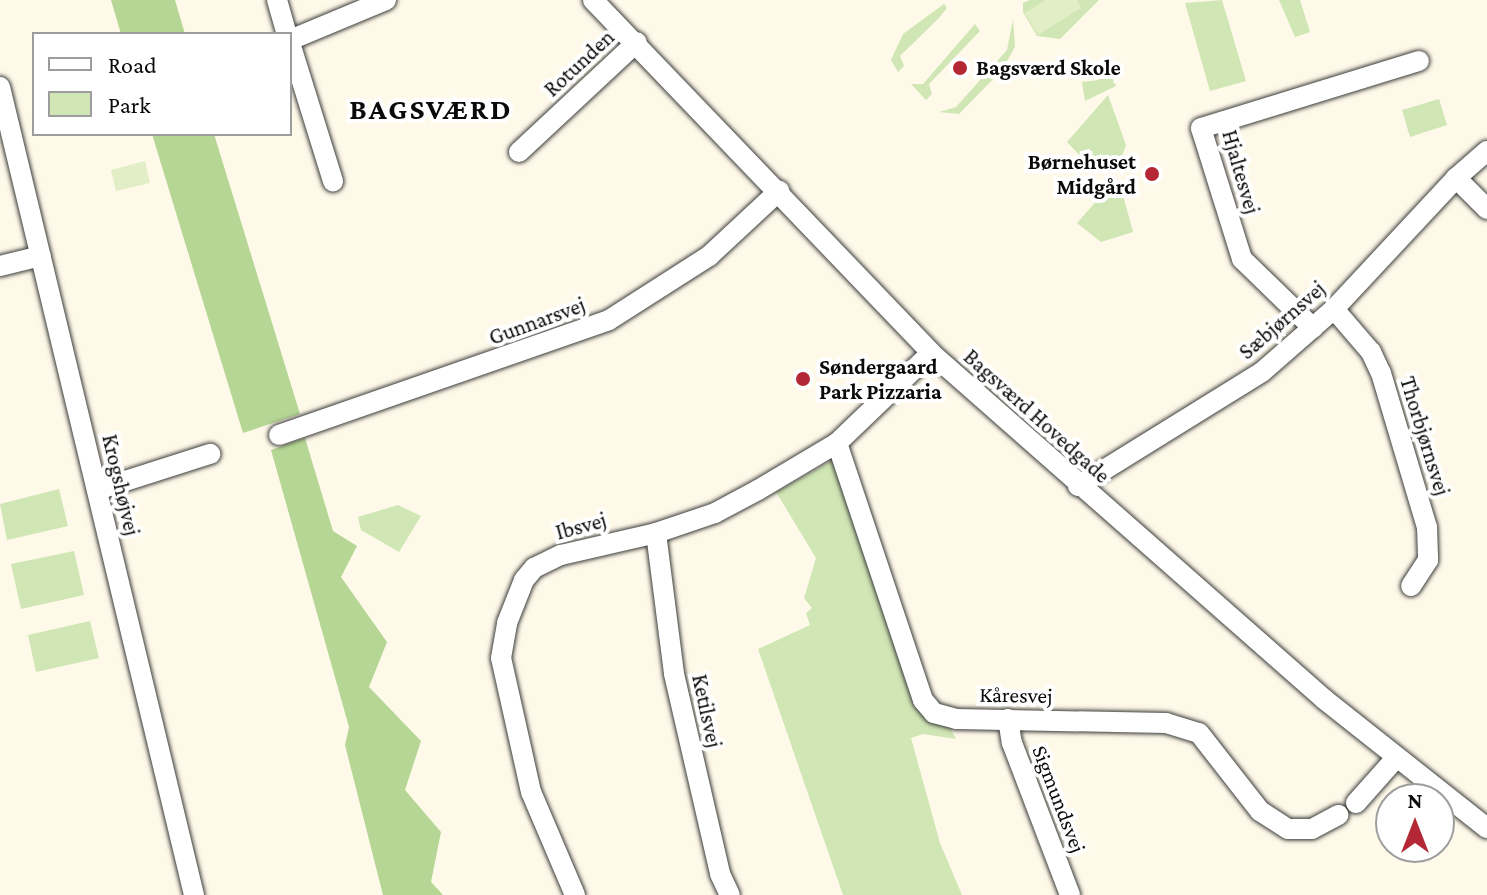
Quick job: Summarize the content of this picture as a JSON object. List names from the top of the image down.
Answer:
{
  "streets": {
    "street": [
      "Rotunden",
      "Hjaltesvej",
      "Sæbjørnsvej",
      "Gunnarsvej",
      "Bagsværd Hovedgade",
      "Thorbjørnsvej",
      "Krogshøjvej",
      "Ibsvej",
      "Kåresvej",
      "Ketilsvej",
      "Sigmundsvej"
    ]
  },
  "crossings": [
    ["Rotunden", "Bagsværd Hovedgade"],
    ["Hjaltesvej", "Sæbjørnsvej"],
    ["Sæbjørnsvej", "Bagsværd Hovedgade"],
    ["Sæbjørnsvej", "Thorbjørnsvej"],
    ["Gunnarsvej", "Bagsværd Hovedgade"],
    ["Bagsværd Hovedgade", "Ibsvej"],
    ["Ibsvej", "Kåresvej"],
    ["Ibsvej", "Ketilsvej"],
    ["Kåresvej", "Sigmundsvej"]
  ],
  "districts": ["BAGSVÆRD"],
  "places": ["Bagsværd Skole", "Børnehuset Midgård", "Søndergaard Park Pizzaria"],
  "legend": ["Road", "Park"],
  "north": "top"
}
